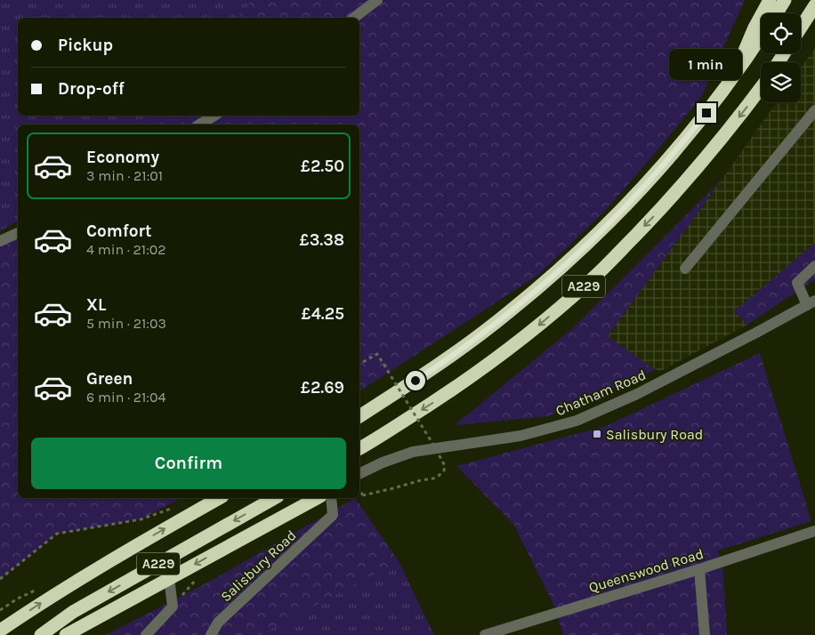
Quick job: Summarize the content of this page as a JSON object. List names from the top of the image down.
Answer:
{
  "streets": {
    "highway": ["A229"],
    "street": ["Chatham Road", "Salisbury Road", "Queenswood Road"]
  },
  "places": {
    "transit": ["Salisbury Road"]
  },
  "page": {
    "banner": ["Pickup", "Drop-off"],
    "bubble": "1 min",
    "list": [
      {
        "name": "Economy",
        "note": "3 min · 21:01",
        "value": "£2.50"
      },
      {
        "name": "Comfort",
        "note": "4 min · 21:02",
        "value": "£3.38"
      },
      {
        "name": "XL",
        "note": "5 min · 21:03",
        "value": "£4.25"
      },
      {
        "name": "Green",
        "note": "6 min · 21:04",
        "value": "£2.69"
      }
    ],
    "buttons": "Confirm"
  }
}
